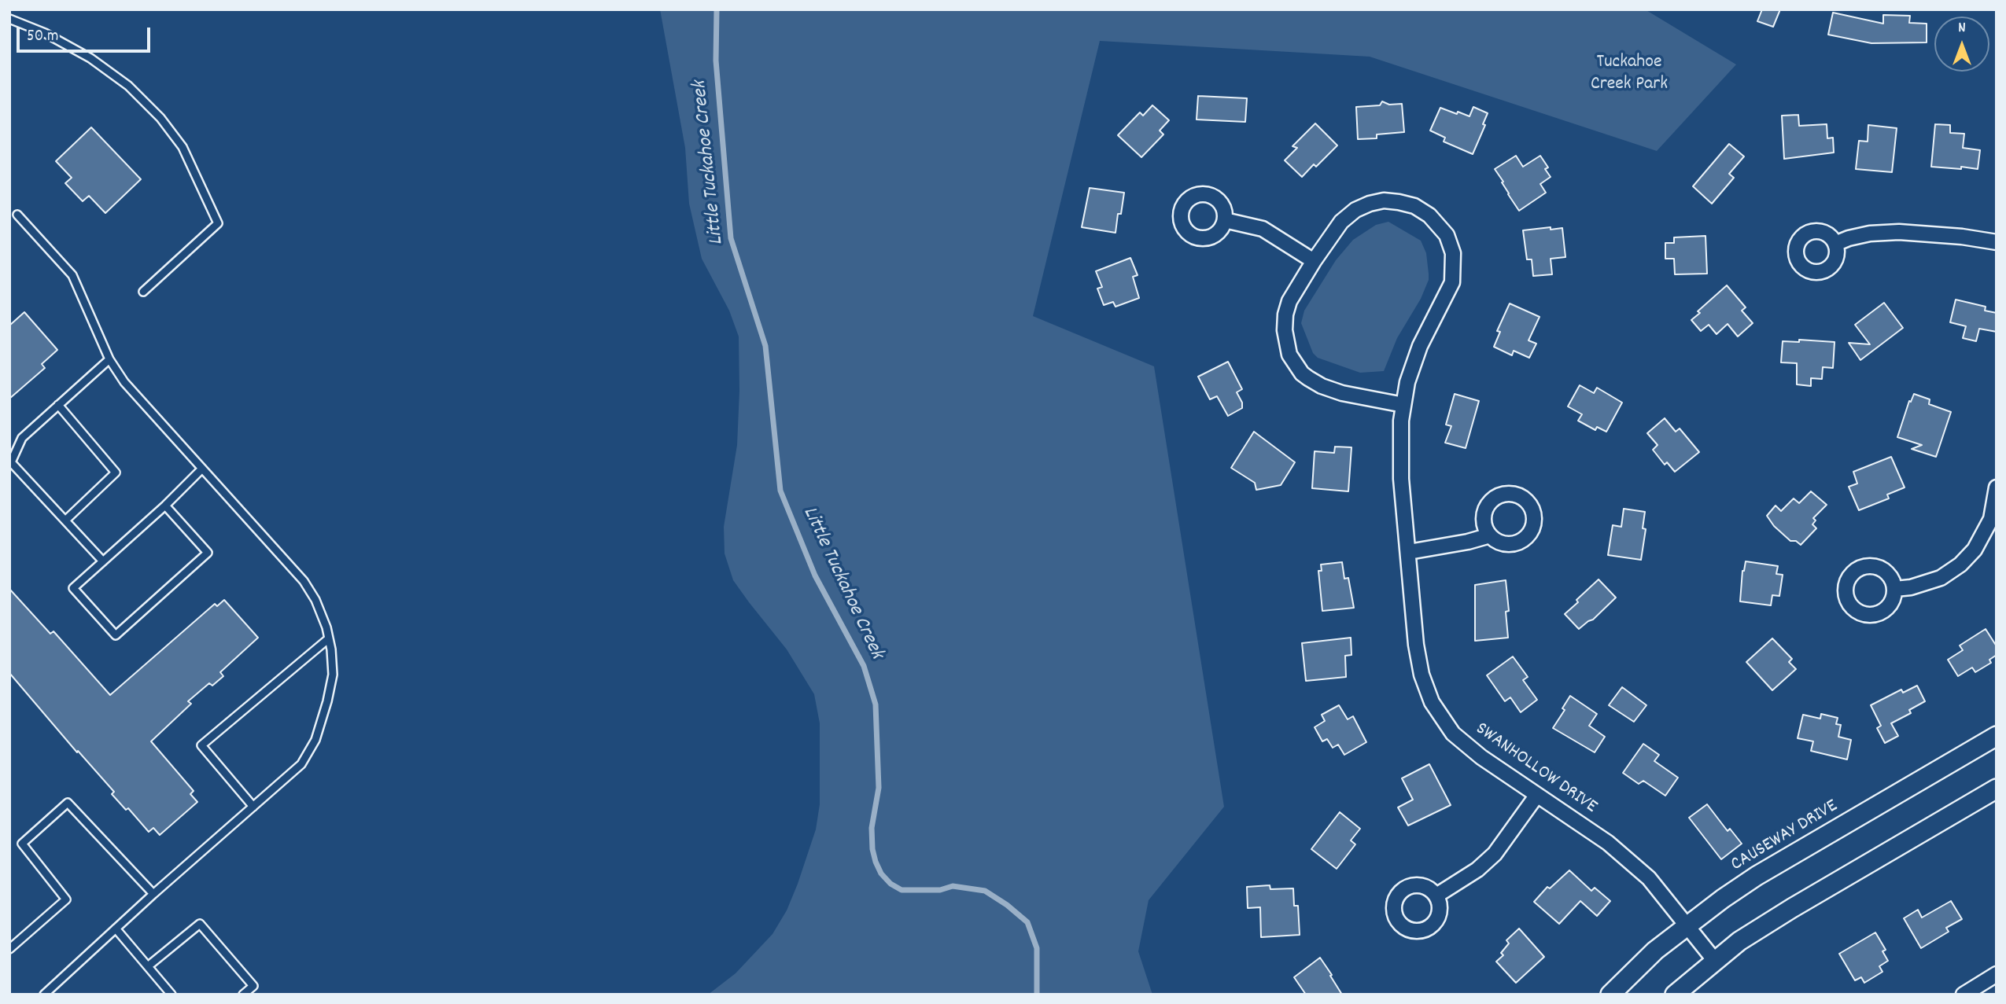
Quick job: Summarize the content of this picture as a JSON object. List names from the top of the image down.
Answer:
{
  "streets": {
    "street": ["SWANHOLLOW DRIVE", "CAUSEWAY DRIVE"]
  },
  "crossings": [
    ["SWANHOLLOW DRIVE", "CAUSEWAY DRIVE"]
  ],
  "water": ["Little Tuckahoe Creek"],
  "parks": ["Tuckahoe Creek Park"],
  "scale_bar": "50 m",
  "north": "top"
}
